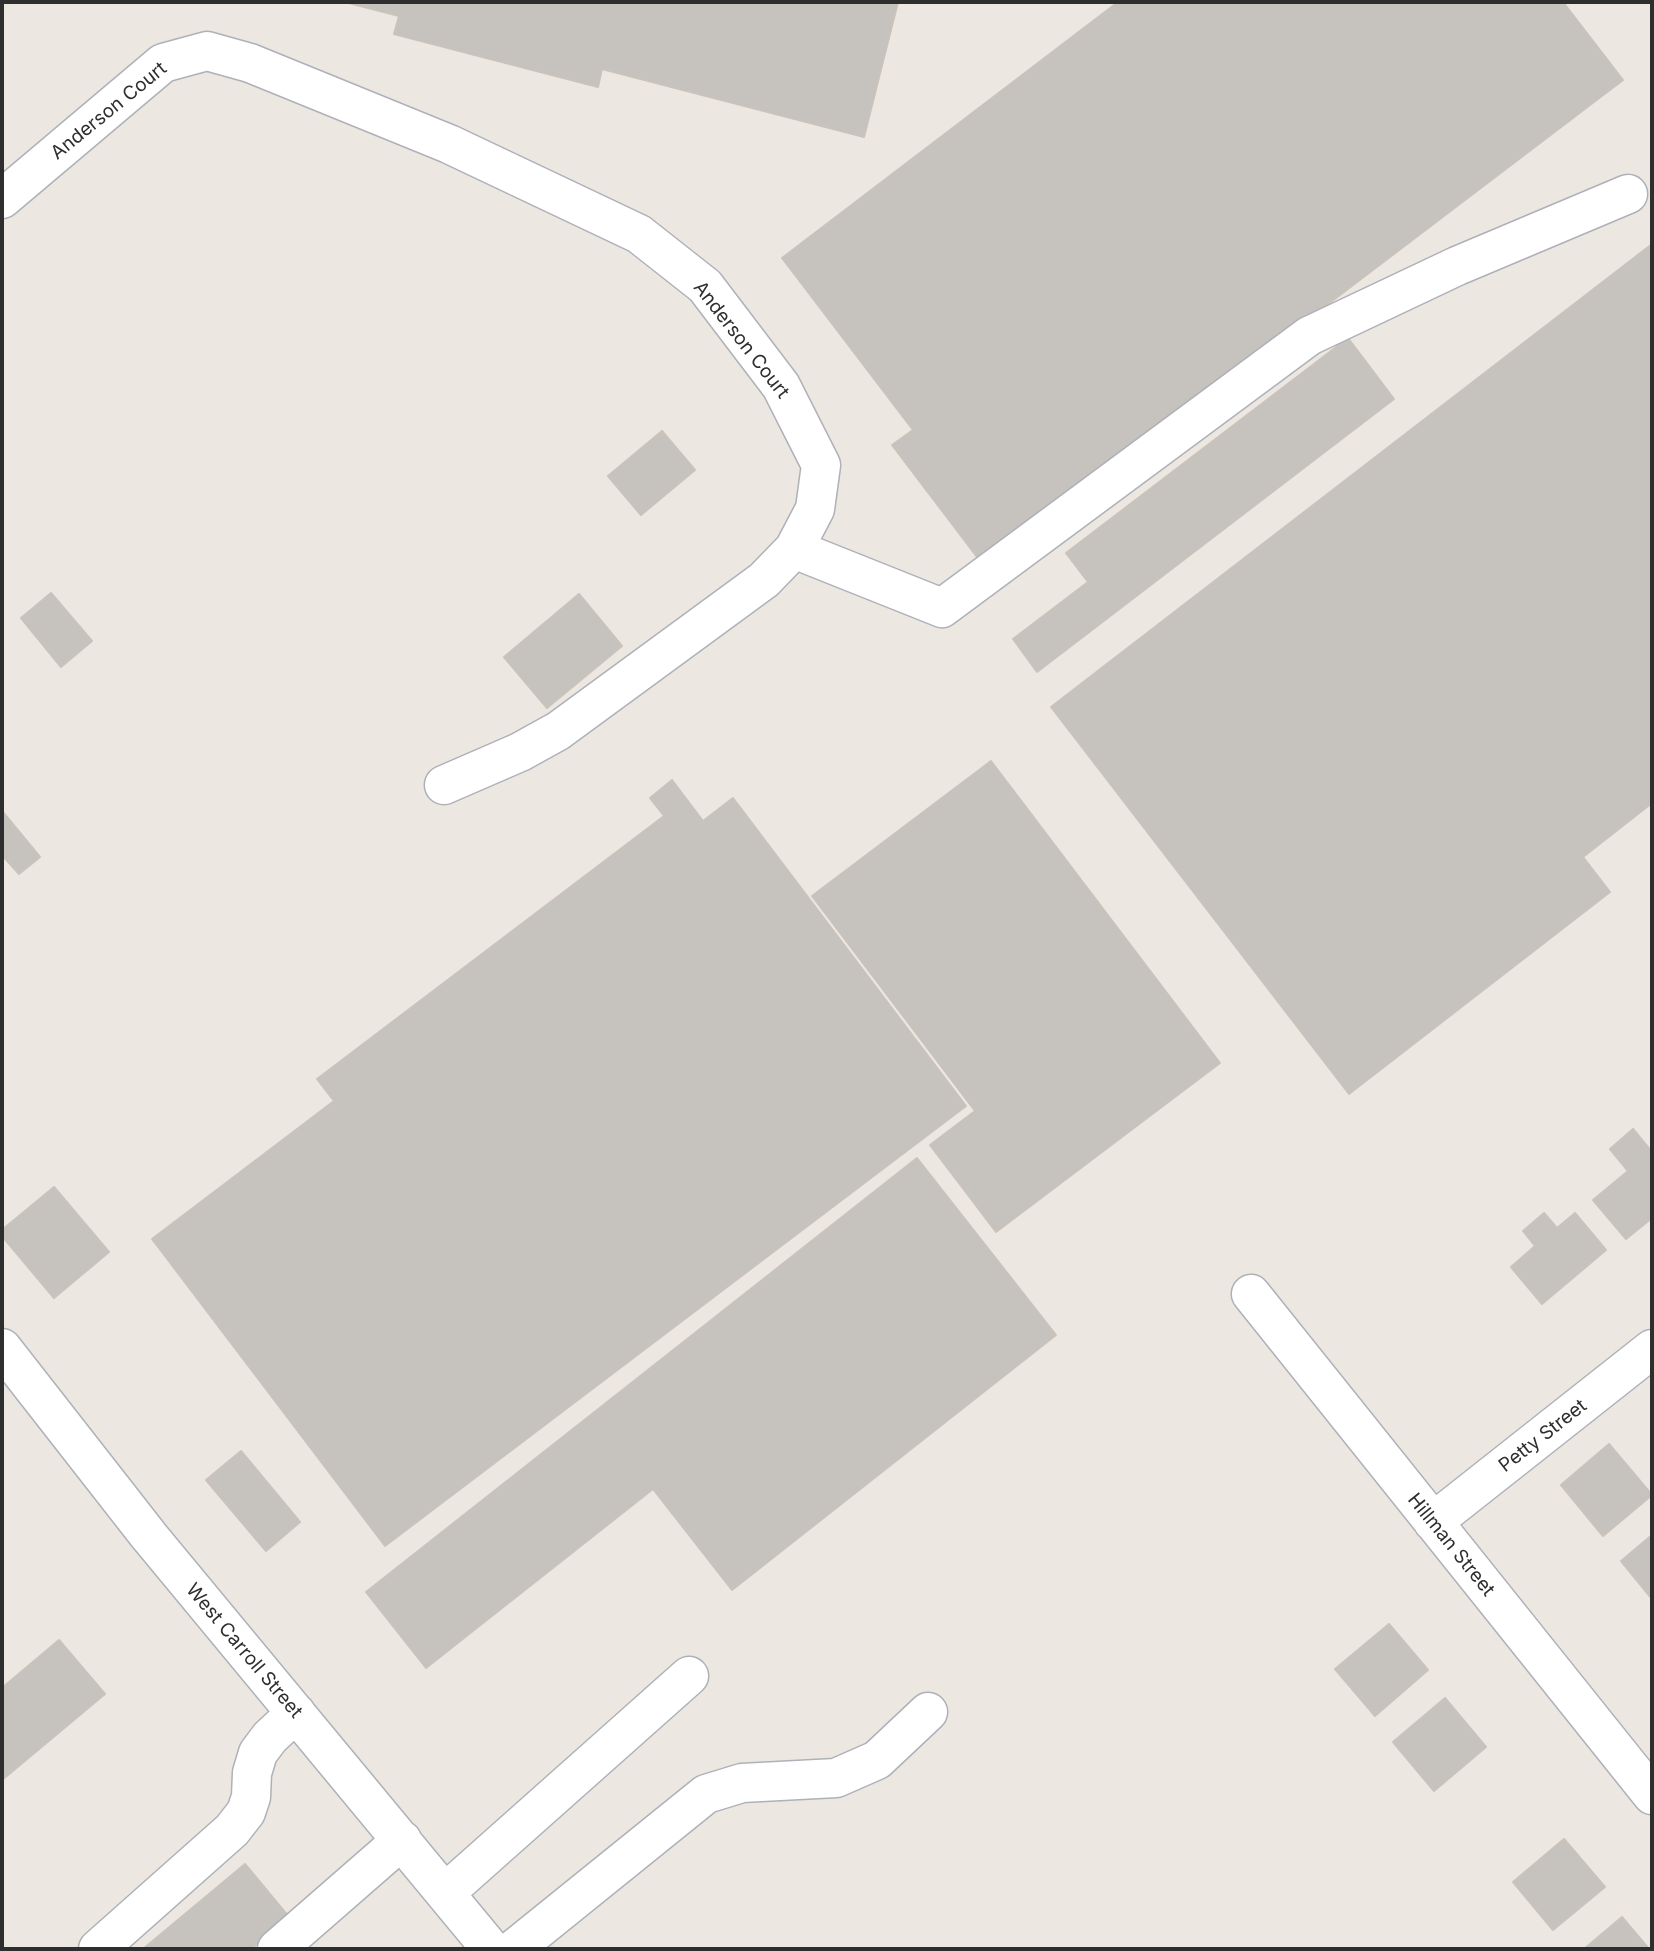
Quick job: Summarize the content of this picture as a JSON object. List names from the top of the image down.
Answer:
{
  "streets": {
    "street": [
      "Anderson Court",
      "Petty Street",
      "Hillman Street",
      "West Carroll Street"
    ]
  },
  "crossings": [
    ["Petty Street", "Hillman Street"]
  ]
}
